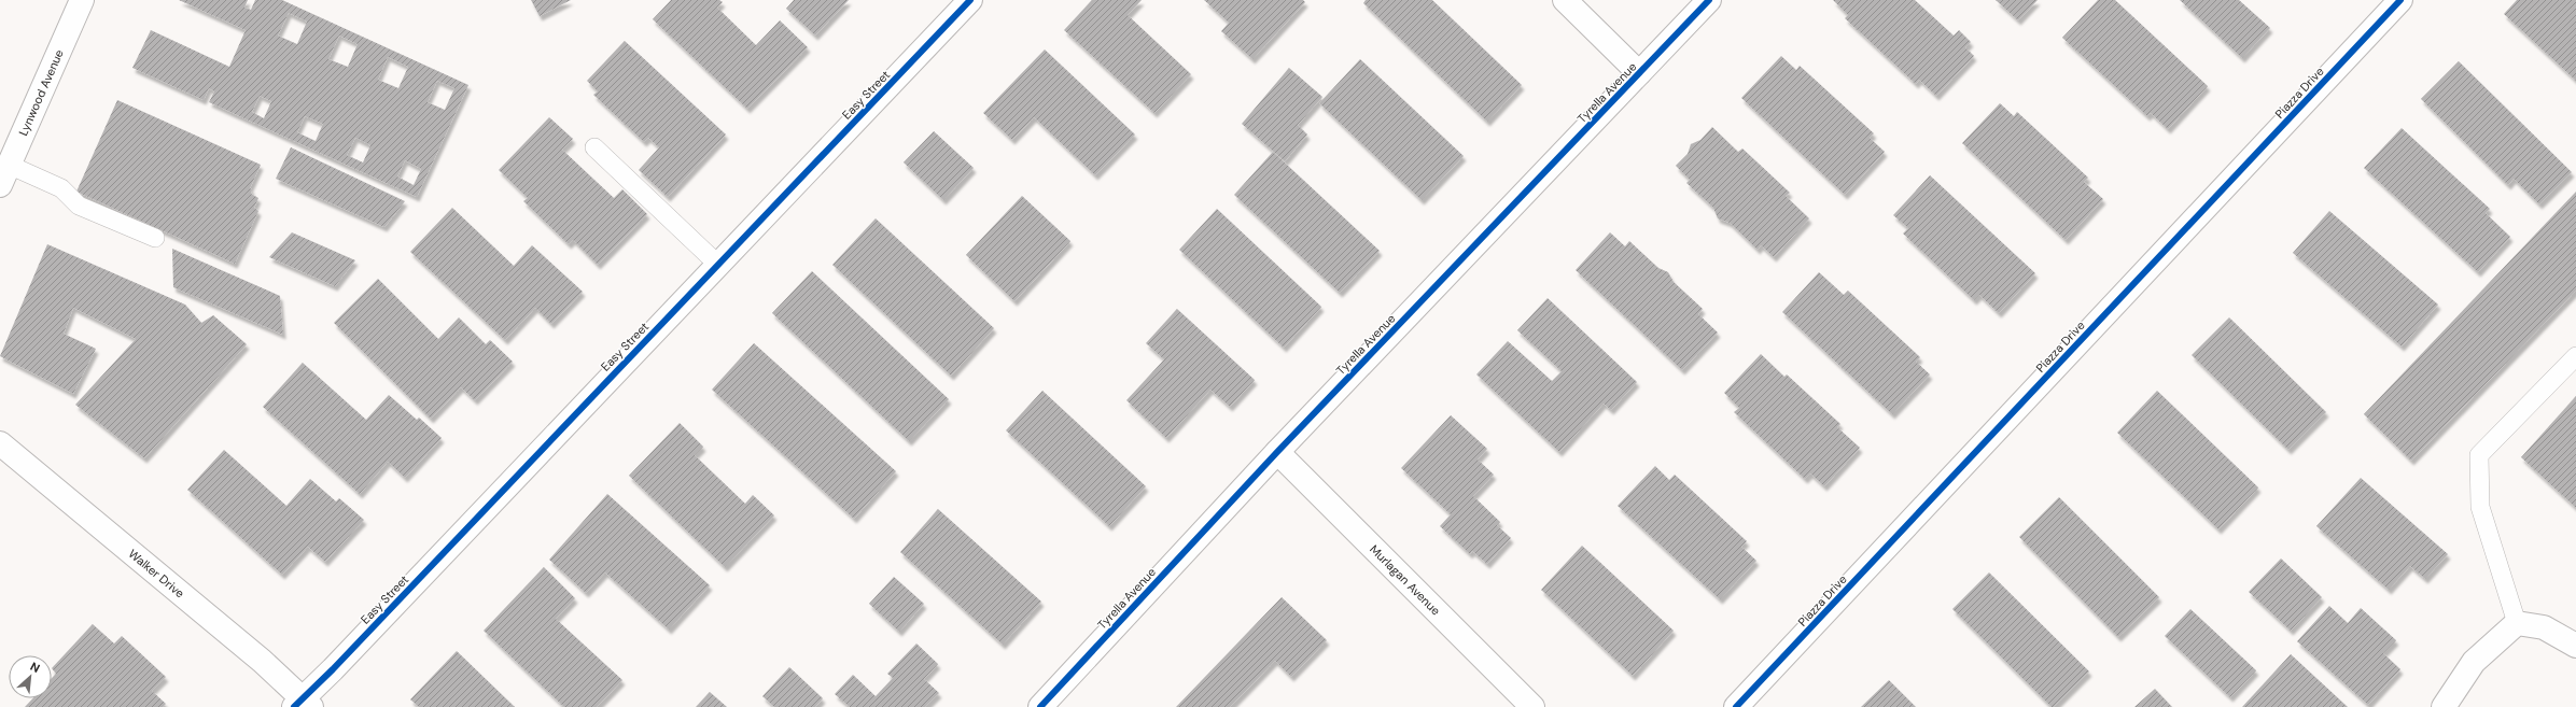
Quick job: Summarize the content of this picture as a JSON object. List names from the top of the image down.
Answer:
{
  "streets": {
    "street": [
      "Lynwood Avenue",
      "Tyrella Avenue",
      "Piazza Drive",
      "Easy Street",
      "Walker Drive",
      "Murlagan Avenue"
    ]
  },
  "crossings": [
    ["Tyrella Avenue", "Murlagan Avenue"],
    ["Easy Street", "Walker Drive"]
  ],
  "north": "top right"
}
